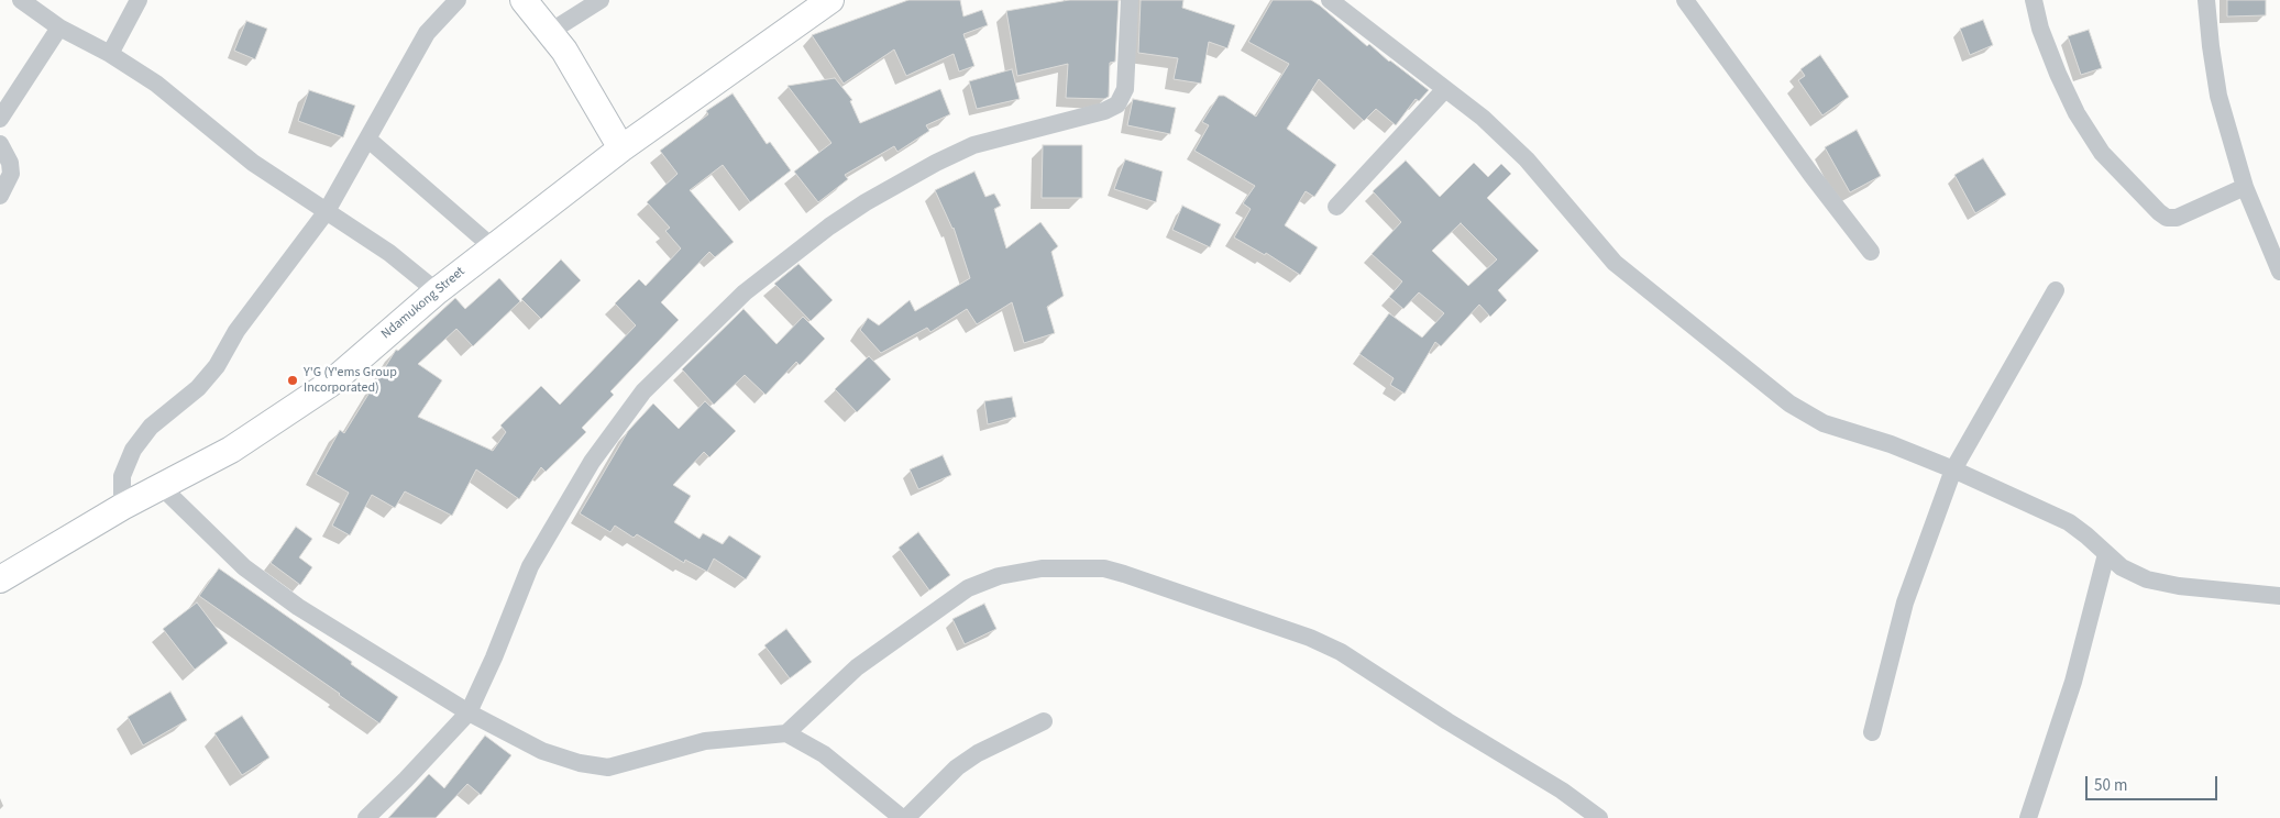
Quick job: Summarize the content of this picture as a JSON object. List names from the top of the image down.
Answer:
{
  "streets": {
    "main road": ["Ndamukong Street"]
  },
  "places": ["Y'G (Y'ems Group Incorporated)"],
  "scale_bar": "50 m"
}
